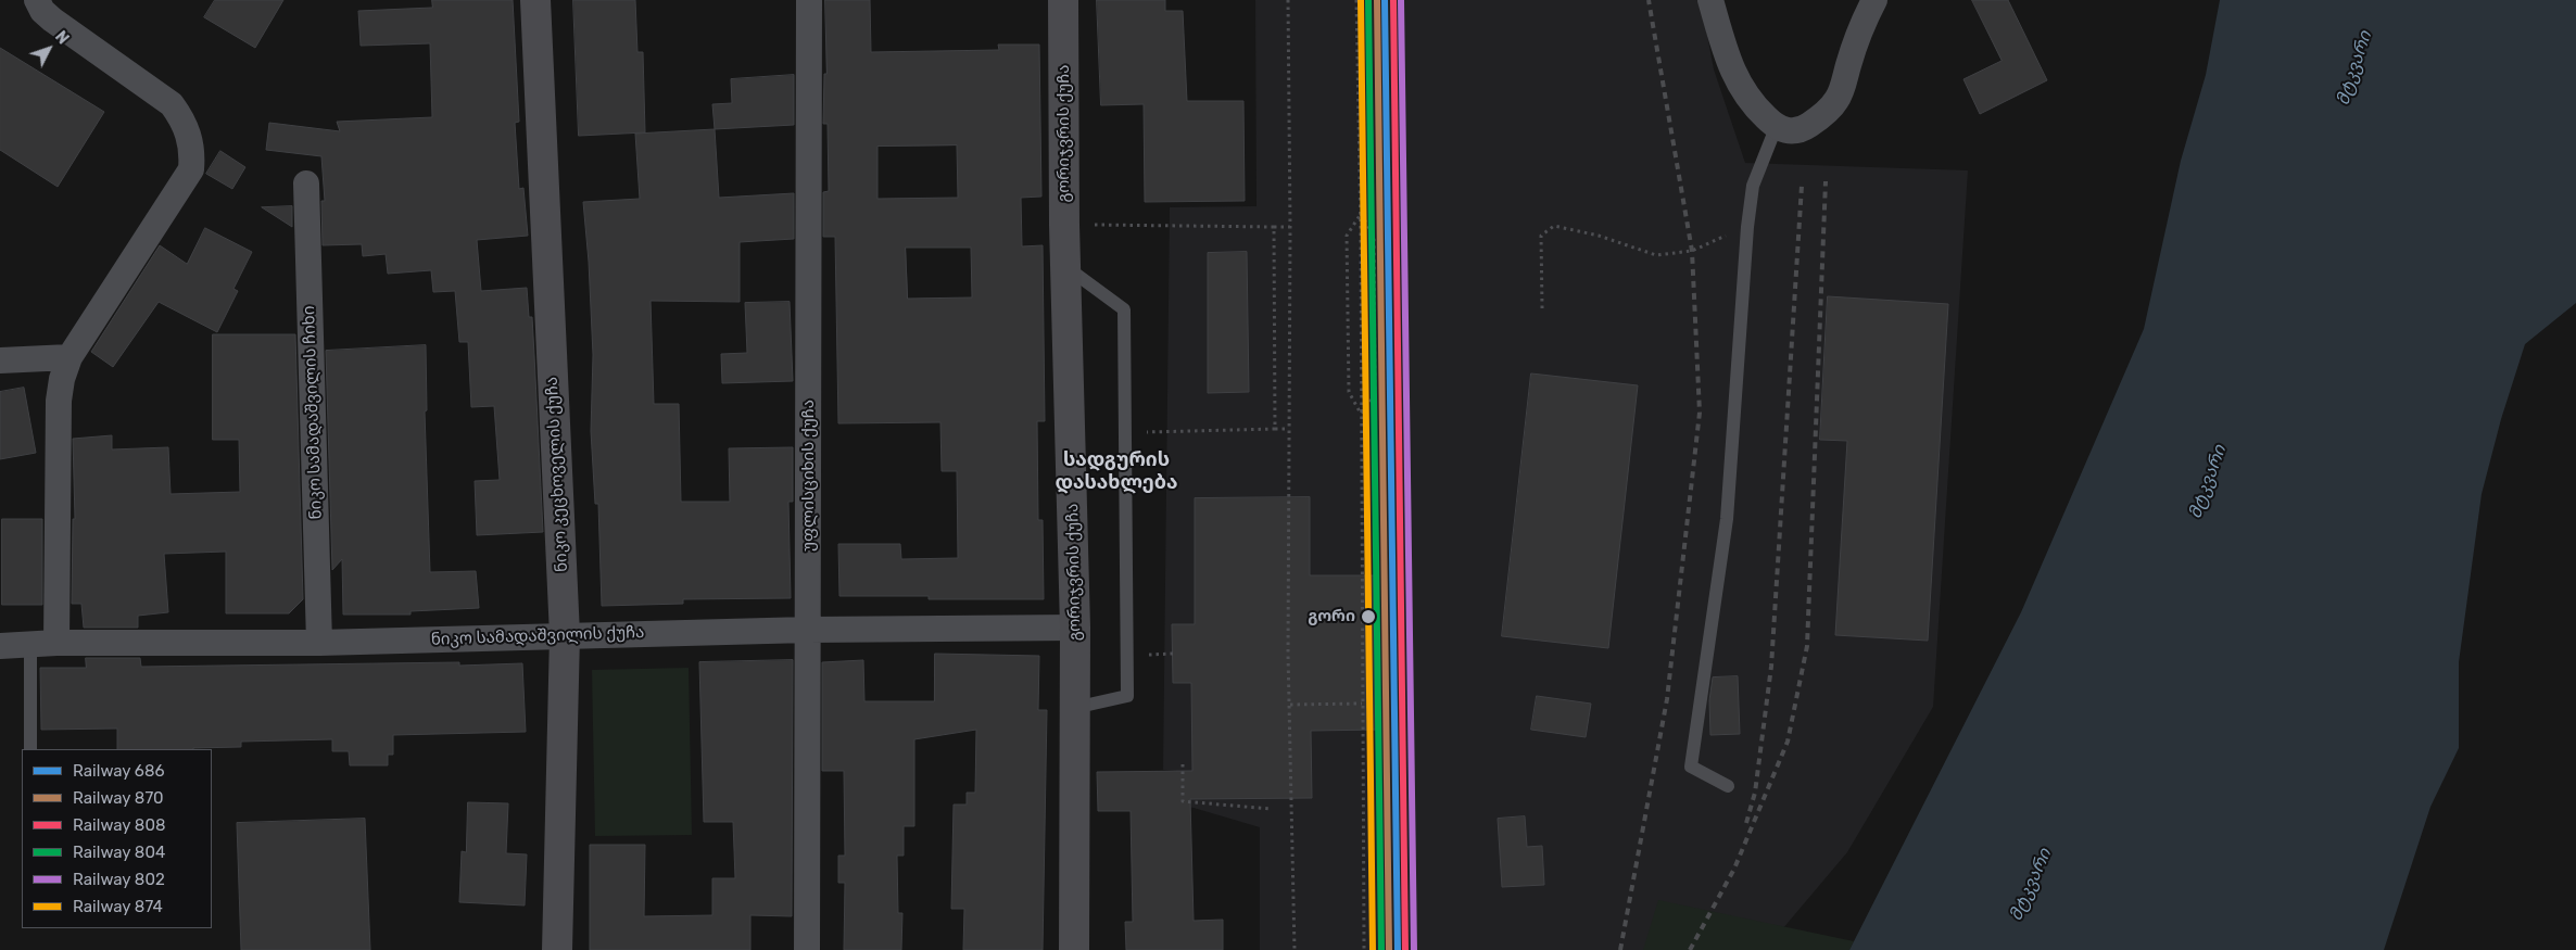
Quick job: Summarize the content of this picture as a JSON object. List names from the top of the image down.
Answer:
{
  "streets": {
    "main road": ["გორიჯვრის ქუჩა", "ნიკო კეცხოველის ქუჩა"],
    "street": ["ნიკო სამადაშვილის ჩიხი", "უფლისციხის ქუჩა", "ნიკო სამადაშვილის ქუჩა"]
  },
  "crossings": [
    ["გორიჯვრის ქუჩა", "ნიკო სამადაშვილის ქუჩა"],
    ["ნიკო სამადაშვილის ჩიხი", "ნიკო სამადაშვილის ქუჩა"],
    ["ნიკო კეცხოველის ქუჩა", "ნიკო სამადაშვილის ქუჩა"],
    ["უფლისციხის ქუჩა", "ნიკო სამადაშვილის ქუჩა"]
  ],
  "districts": ["სადგურის დასახლება"],
  "water": ["მტკვარი"],
  "places": ["გორი"],
  "lines": [
    "rail line 686",
    "rail line 870",
    "rail line 808",
    "rail line 804",
    "rail line 802",
    "rail line 874"
  ],
  "legend": [
    "Railway 686",
    "Railway 870",
    "Railway 808",
    "Railway 804",
    "Railway 802",
    "Railway 874"
  ],
  "north": "top right"
}
